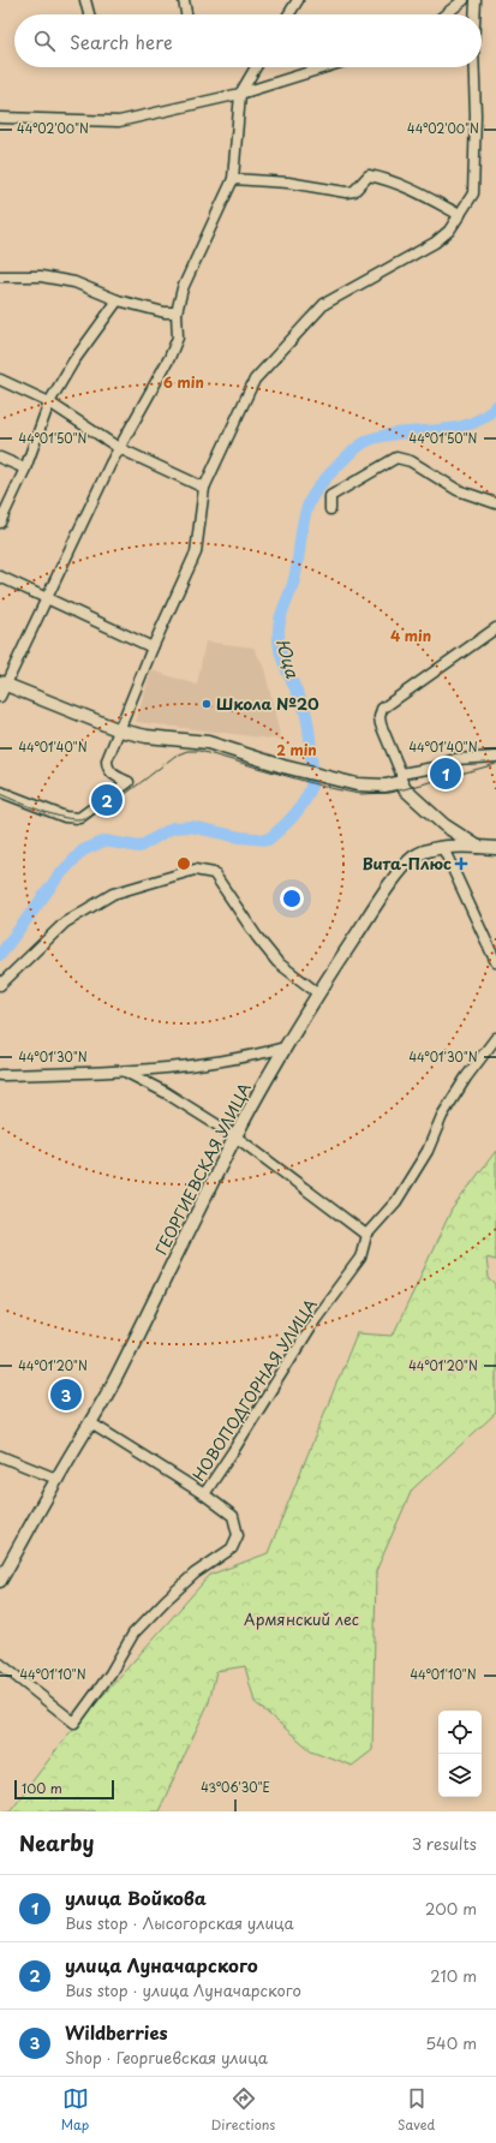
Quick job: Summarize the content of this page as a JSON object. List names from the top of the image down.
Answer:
{
  "streets": {
    "main road": ["ГЕОРГИЕВСКАЯ УЛИЦА"],
    "street": ["НОВОПОДГОРНАЯ УЛИЦА"]
  },
  "water": ["Юца"],
  "parks": ["Армянский лес"],
  "places": {
    "other": ["Школа №20"],
    "health": ["Вита-Плюс"]
  },
  "scale_bar": "100 m",
  "page": {
    "search": "Search here",
    "pins": ["1", "2", "3"],
    "scale": "100 m",
    "heading": ["Nearby", "3 results"],
    "list": [
      {
        "mark": "1",
        "name": "улица Войкова",
        "note": "Bus stop · Лысогорская улица",
        "value": "200 m"
      },
      {
        "mark": "2",
        "name": "улица Луначарского",
        "note": "Bus stop · улица Луначарского",
        "value": "210 m"
      },
      {
        "mark": "3",
        "name": "Wildberries",
        "note": "Shop · Георгиевская улица",
        "value": "540 m"
      }
    ],
    "nav": ["Map", "Directions", "Saved"]
  },
  "coordinates": [
    "44°02'00\"N",
    "44°01'50\"N",
    "44°01'40\"N",
    "44°01'30\"N",
    "44°01'20\"N",
    "44°01'10\"N",
    "43°06'30\"E"
  ],
  "rings": ["6 min", "4 min", "2 min"]
}
